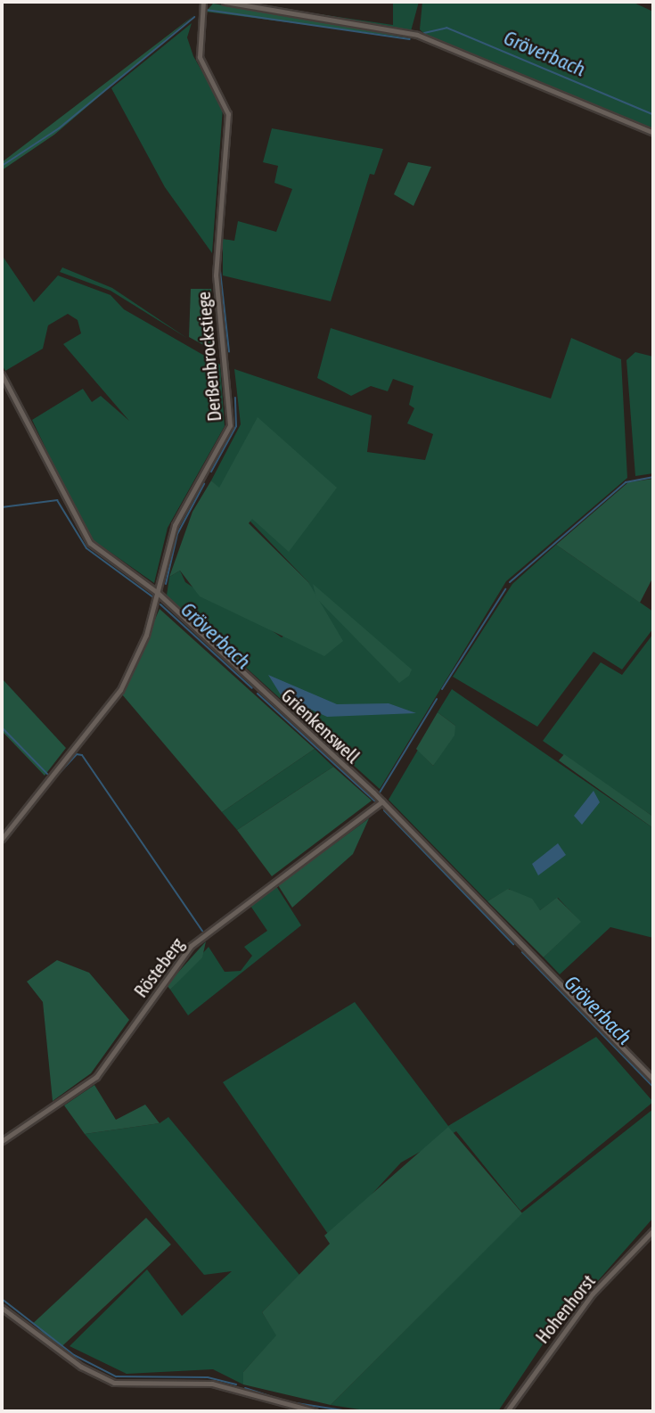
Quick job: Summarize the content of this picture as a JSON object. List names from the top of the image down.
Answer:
{
  "streets": {
    "street": [
      "Derßenbrockstiege",
      "Grienkenswell",
      "Rösteberg",
      "Hohenhorst"
    ]
  },
  "crossings": [
    ["Derßenbrockstiege", "Grienkenswell"],
    ["Grienkenswell", "Rösteberg"]
  ],
  "water": ["Gröverbach"]
}
